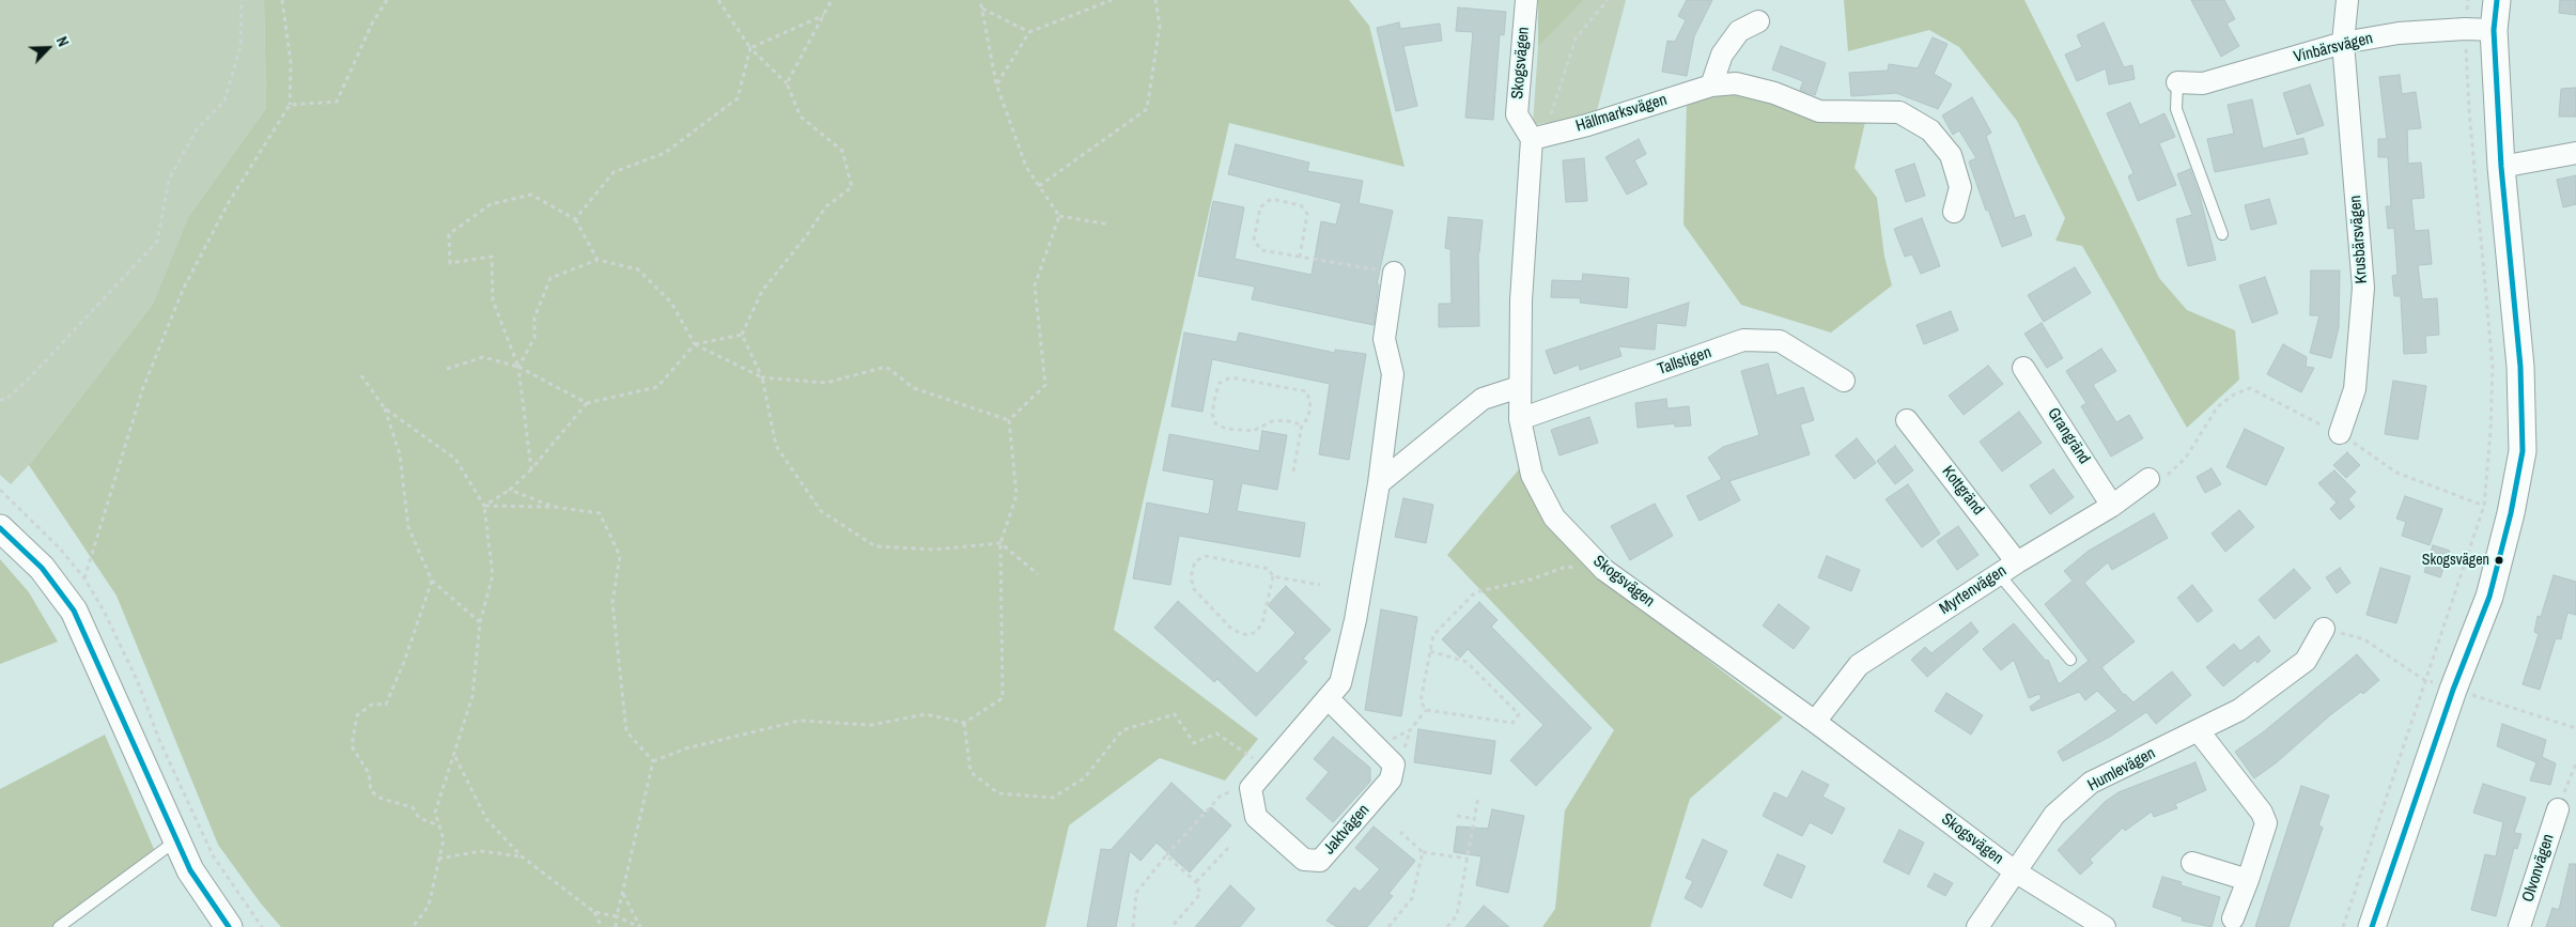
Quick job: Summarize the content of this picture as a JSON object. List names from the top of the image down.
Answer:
{
  "streets": {
    "street": [
      "Vinbärsvägen",
      "Skogsvägen",
      "Hällmarksvägen",
      "Krusbärsvägen",
      "Tallstigen",
      "Grangränd",
      "Kottgränd",
      "Myrtenvägen",
      "Humlevägen",
      "Jaktvägen",
      "Olvonvägen"
    ]
  },
  "crossings": [
    ["Vinbärsvägen", "Krusbärsvägen"],
    ["Skogsvägen", "Hällmarksvägen"],
    ["Skogsvägen", "Tallstigen"],
    ["Skogsvägen", "Myrtenvägen"],
    ["Skogsvägen", "Humlevägen"],
    ["Grangränd", "Myrtenvägen"],
    ["Kottgränd", "Myrtenvägen"]
  ],
  "places": ["Skogsvägen"],
  "north": "top right"
}
